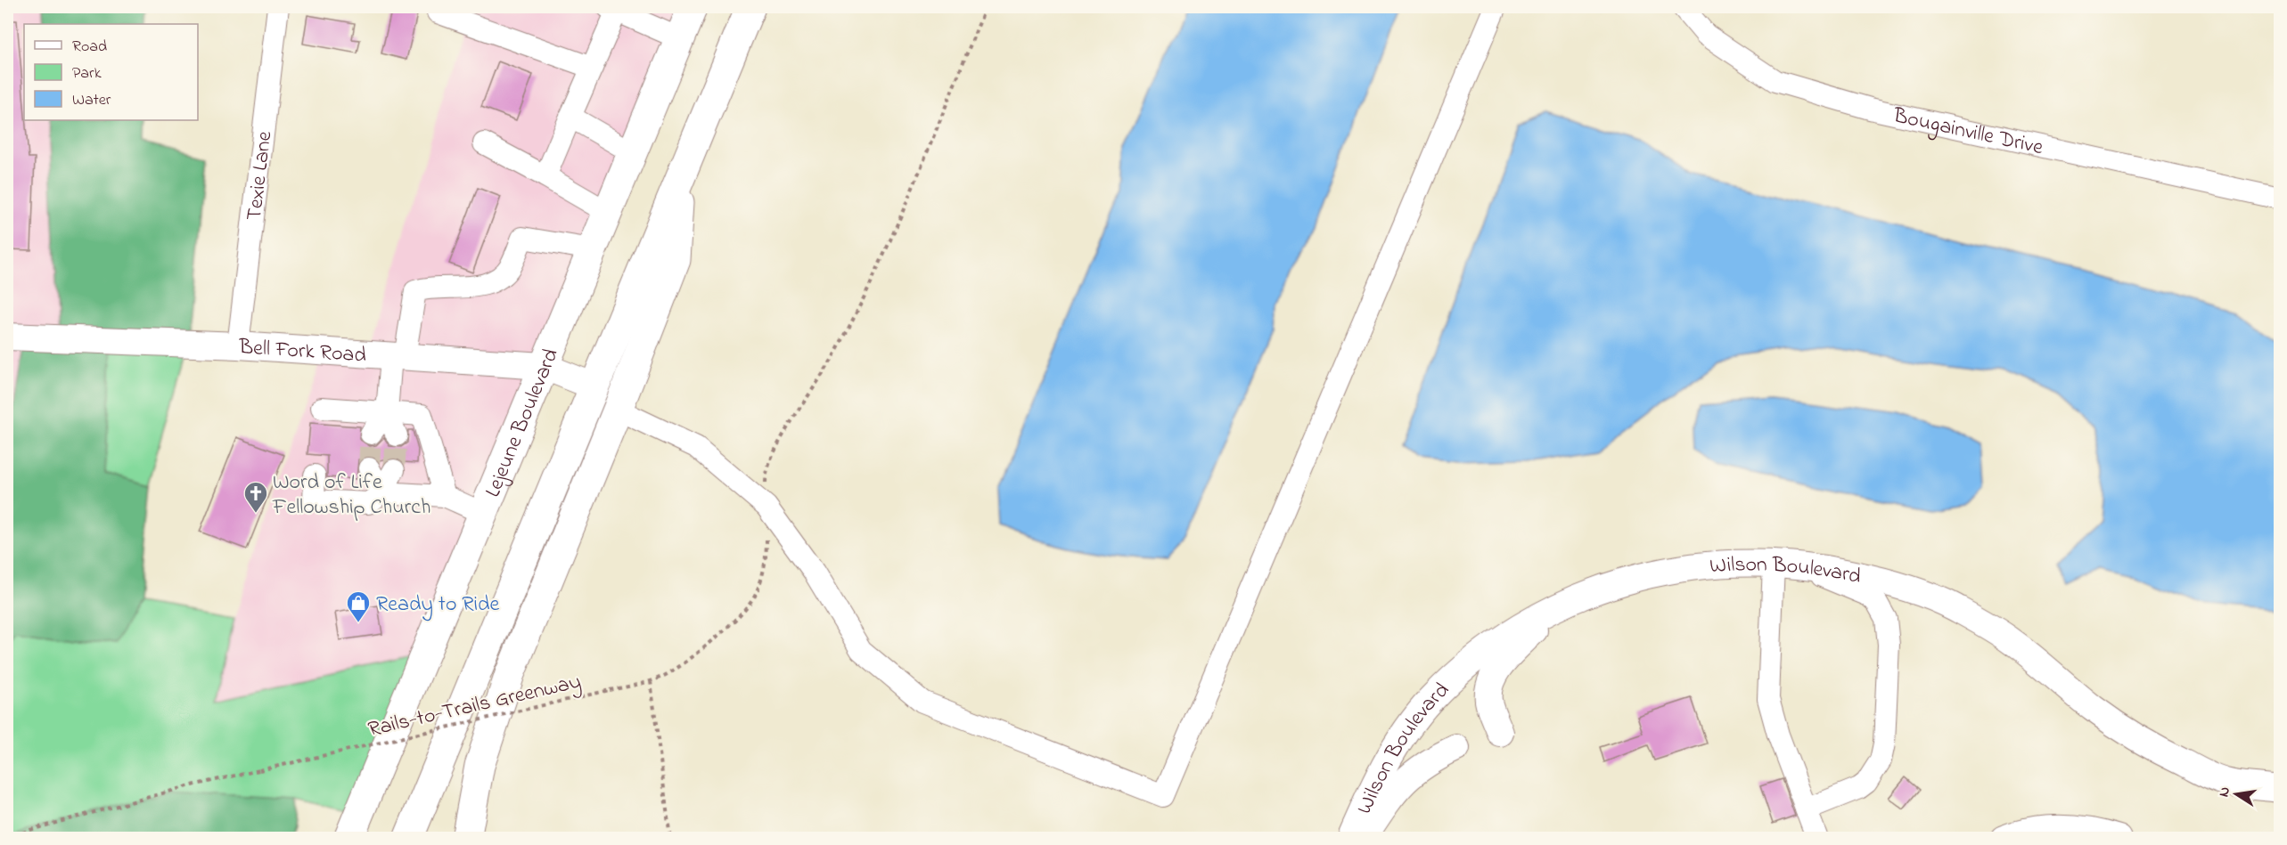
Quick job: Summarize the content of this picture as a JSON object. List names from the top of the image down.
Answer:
{
  "streets": {
    "highway": ["Lejeune Boulevard"],
    "main road": ["Bell Fork Road", "Wilson Boulevard"],
    "street": ["Bougainville Drive", "Texie Lane"],
    "path": ["Rails-to-Trails Greenway"]
  },
  "crossings": [
    ["Texie Lane", "Bell Fork Road"],
    ["Bell Fork Road", "Lejeune Boulevard"]
  ],
  "places": {
    "church": ["Word of Life Fellowship Church"],
    "shop": ["Ready to Ride"]
  },
  "legend": ["Road", "Park", "Water"],
  "north": "left"
}
